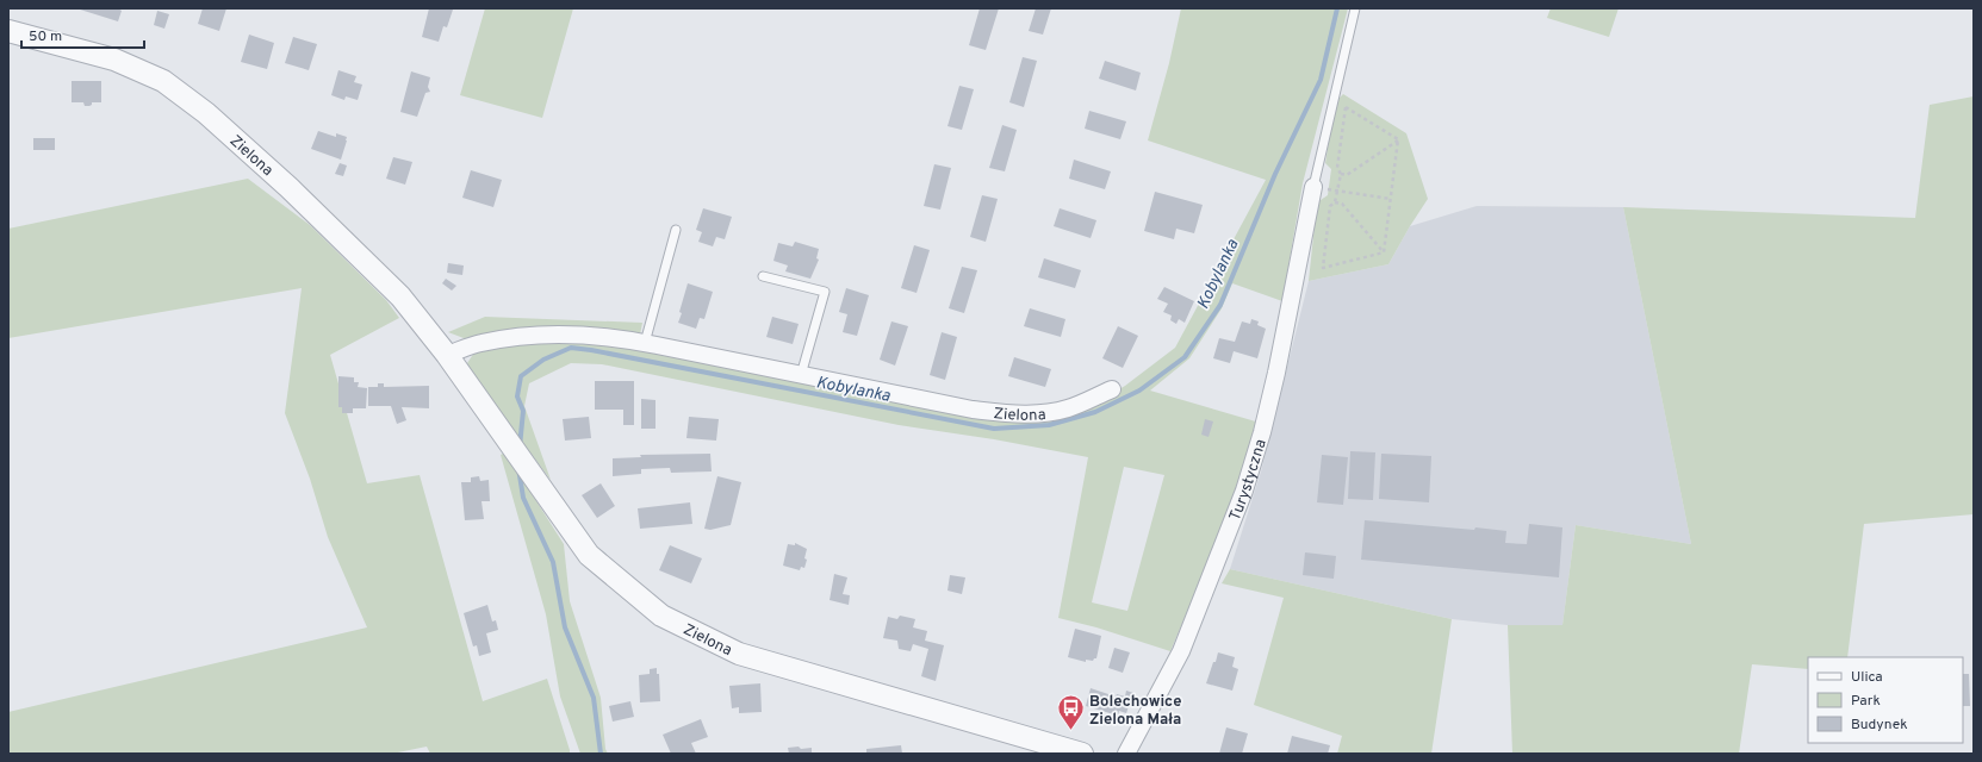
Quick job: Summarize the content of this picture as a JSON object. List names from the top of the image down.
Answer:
{
  "streets": {
    "street": ["Zielona", "Turystyczna"]
  },
  "water": ["Kobylanka"],
  "places": {
    "bus stop": ["Bolechowice Zielona Mała"]
  },
  "legend": ["Ulica", "Park", "Budynek"],
  "scale_bar": "50 m"
}
